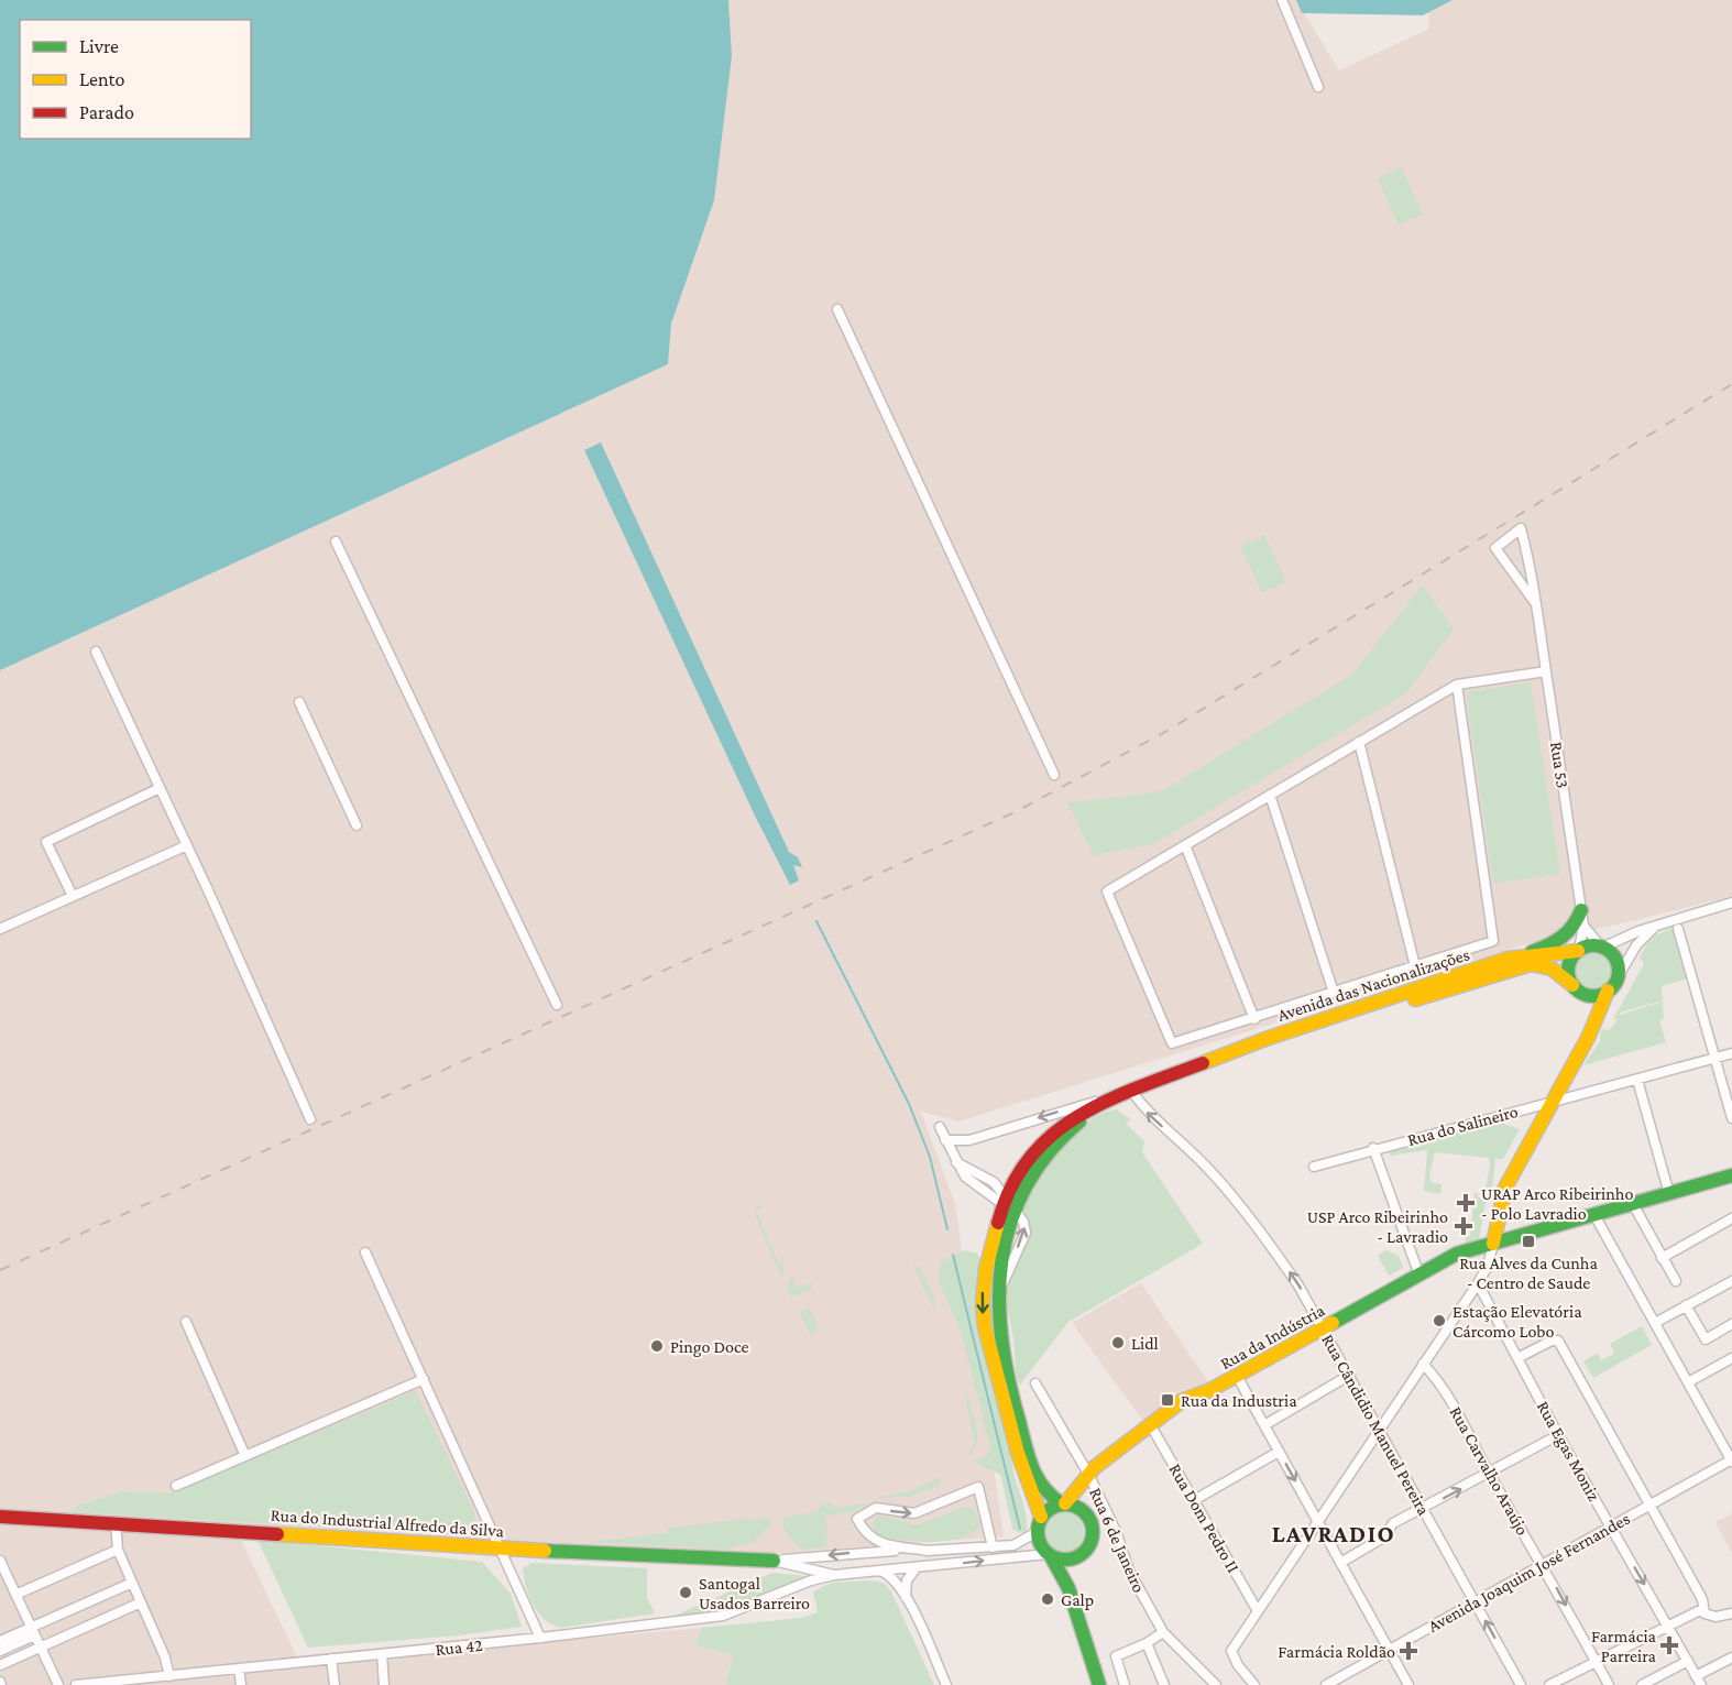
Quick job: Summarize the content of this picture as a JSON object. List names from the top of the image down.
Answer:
{
  "streets": {
    "street": [
      "Rua 53",
      "Avenida das Nacionalizações",
      "Rua do Salineiro",
      "Rua da Indústria",
      "Rua Cândidio Manuel Pereira",
      "Rua Egas Moniz",
      "Rua Carvalho Araújo",
      "Rua Dom Pedro II",
      "Rua do Industrial Alfredo da Silva",
      "Rua 6 de Janeiro",
      "Avenida Joaquim José Fernandes",
      "Rua 42"
    ]
  },
  "crossings": [
    ["Rua 53", "Avenida das Nacionalizações"],
    ["Avenida das Nacionalizações", "Rua da Indústria"],
    ["Avenida das Nacionalizações", "Rua Cândidio Manuel Pereira"],
    ["Rua da Indústria", "Rua Cândidio Manuel Pereira"],
    ["Rua da Indústria", "Rua Dom Pedro II"],
    ["Rua da Indústria", "Rua 6 de Janeiro"],
    ["Rua Cândidio Manuel Pereira", "Avenida Joaquim José Fernandes"],
    ["Rua Egas Moniz", "Avenida Joaquim José Fernandes"],
    ["Rua Carvalho Araújo", "Avenida Joaquim José Fernandes"]
  ],
  "one_way": ["Rua Cândidio Manuel Pereira"],
  "districts": ["LAVRADIO"],
  "places": {
    "health": [
      "URAP Arco Ribeirinho - Polo Lavradio",
      "USP Arco Ribeirinho - Lavradio",
      "Farmácia Parreira",
      "Farmácia Roldão"
    ],
    "transit": ["Rua Alves da Cunha - Centro de Saude", "Rua da Industria"],
    "other": [
      "Estação Elevatória Cárcomo Lobo",
      "Lidl",
      "Pingo Doce",
      "Santogal Usados Barreiro",
      "Galp"
    ]
  },
  "legend": ["Livre", "Lento", "Parado"]
}
